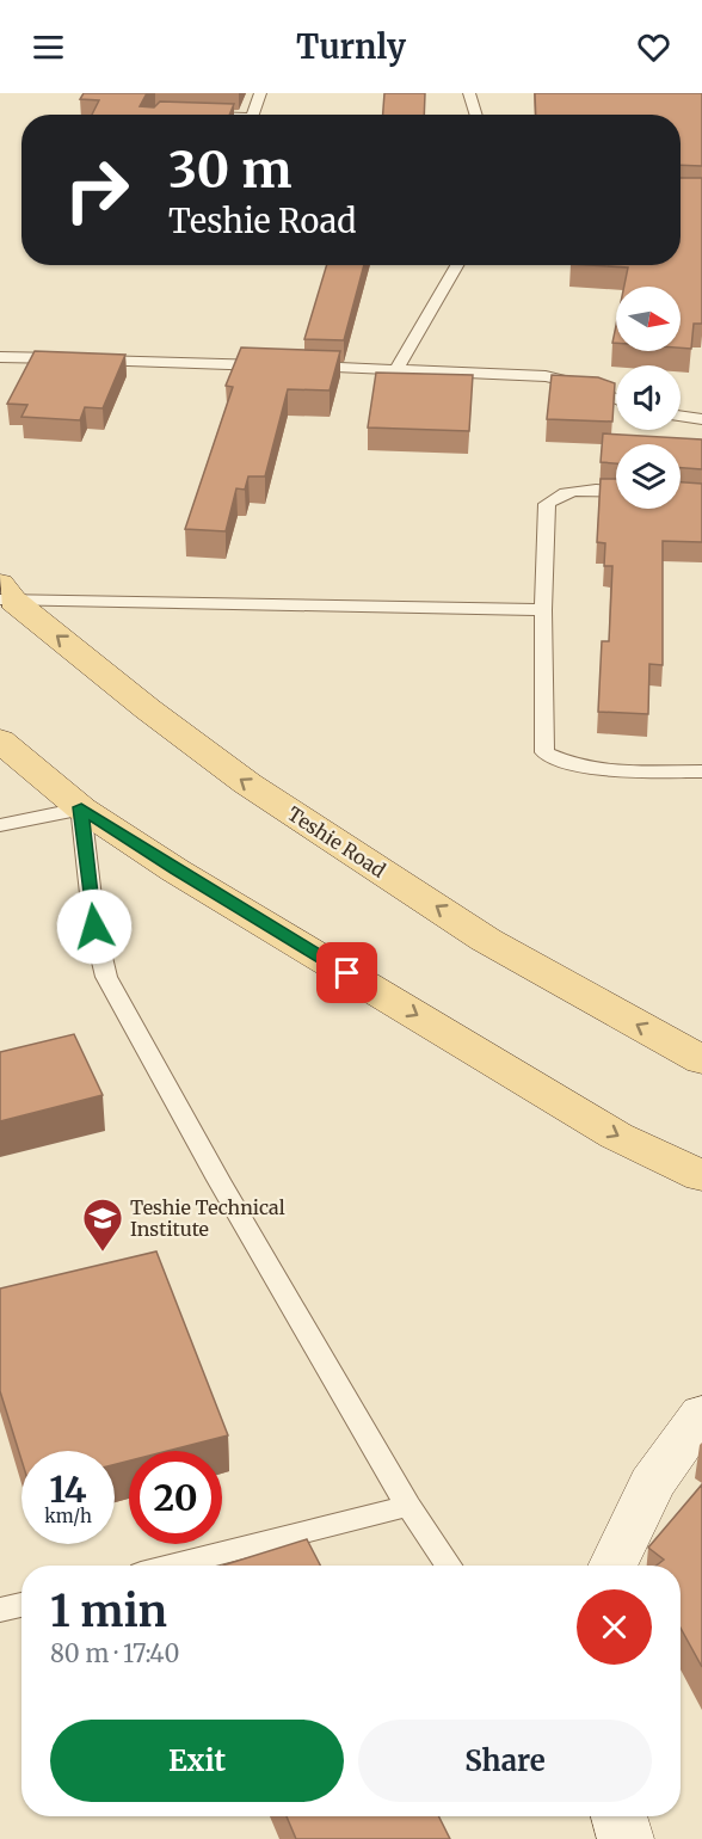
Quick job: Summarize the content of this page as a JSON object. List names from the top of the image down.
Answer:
{
  "streets": {
    "main road": ["Teshie Road"]
  },
  "places": {
    "school or university": ["Teshie Technical Institute"]
  },
  "north": "right",
  "page": {
    "header": "Turnly",
    "turn": ["30 m", "Teshie Road"],
    "speed": "14 km/h",
    "limit": "20",
    "heading": ["1 min", "80 m · 17:40"],
    "buttons": ["Exit", "Share"]
  }
}
